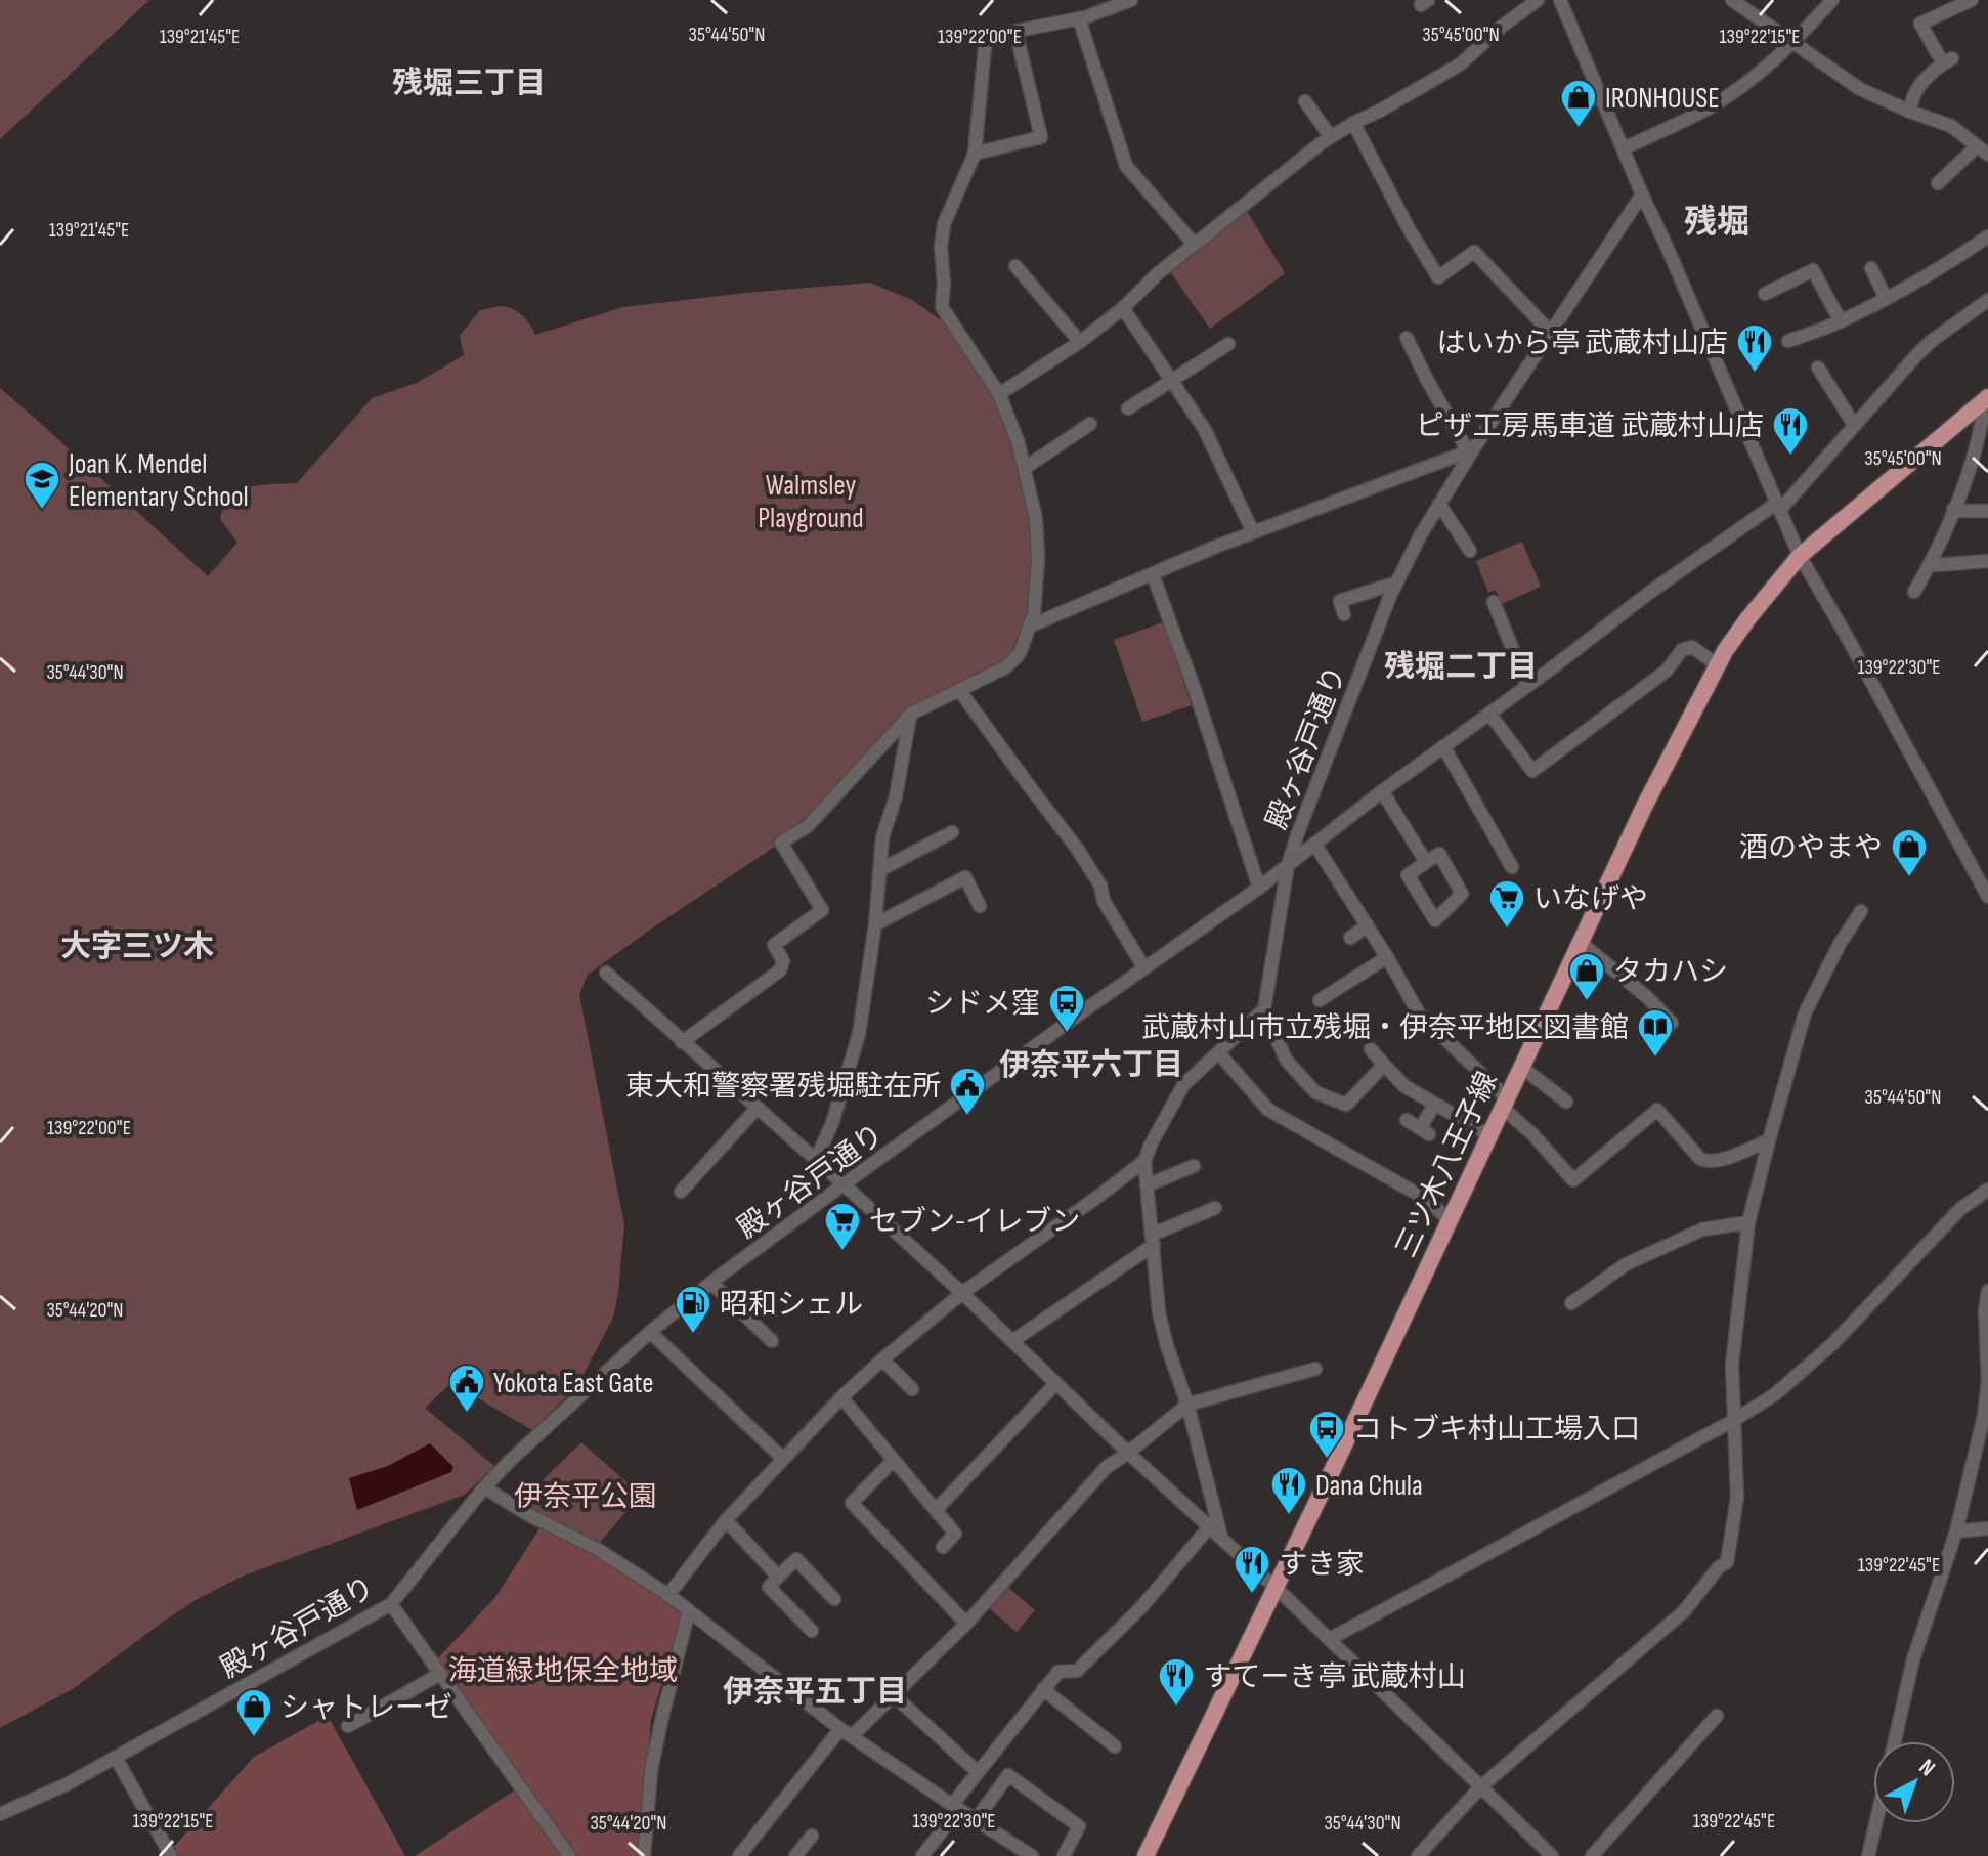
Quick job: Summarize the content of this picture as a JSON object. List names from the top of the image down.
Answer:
{
  "streets": {
    "main road": ["三ツ木八王子線"],
    "street": ["殿ヶ谷戸通り"]
  },
  "districts": [
    "残堀三丁目",
    "残堀",
    "残堀二丁目",
    "大字三ツ木",
    "伊奈平六丁目",
    "伊奈平五丁目"
  ],
  "parks": ["Walmsley Playground", "伊奈平公園", "海道緑地保全地域"],
  "places": {
    "shop": [
      "IRONHOUSE",
      "酒のやまや",
      "タカハシ",
      "シャトレーゼ"
    ],
    "restaurant": [
      "はいから亭 武蔵村山店",
      "ピザ工房馬車道 武蔵村山店",
      "Dana Chula",
      "すき家",
      "すてーき亭 武蔵村山"
    ],
    "school or university": ["Joan K. Mendel Elementary School"],
    "supermarket": ["いなげや", "セブン-イレブン"],
    "bus stop": ["シドメ窪", "コトブキ村山工場入口"],
    "library": ["武蔵村山市立残堀・伊奈平地区図書館"],
    "public building": ["東大和警察署残堀駐在所", "Yokota East Gate"],
    "fuel station": ["昭和シェル"]
  },
  "north": "top right",
  "coordinates": [
    "35°44'50\"N",
    "35°45'00\"N",
    "139°21'45\"E",
    "139°22'15\"E",
    "139°22'00\"E",
    "139°22'30\"E",
    "35°44'30\"N",
    "35°44'20\"N",
    "139°22'45\"E"
  ]
}
